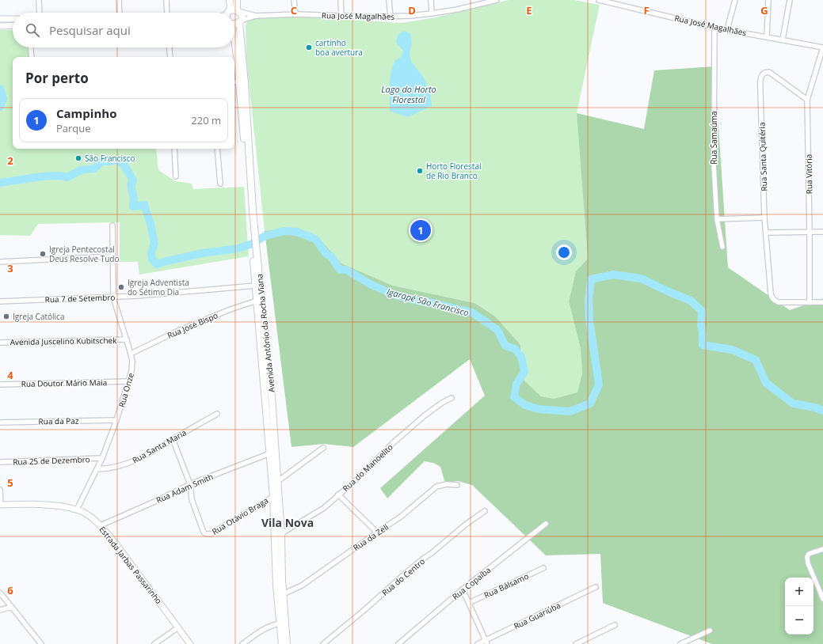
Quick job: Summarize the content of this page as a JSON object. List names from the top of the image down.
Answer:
{
  "streets": {
    "main road": ["Avenida Antônio da Rocha Viana"],
    "street": [
      "Rua José Magalhães",
      "Rua Samaúma",
      "Rua Santa Quitéria",
      "Rua Vitória",
      "Rua 7 de Setembro",
      "Rua José Bispo",
      "Avenida Juscelino Kubitschek",
      "Rua Doutor Mário Maia",
      "Rua Onze",
      "Rua da Paz",
      "Rua Santa Maria",
      "Rua 25 de Dezembro",
      "Rua do Manoelito",
      "Rua Adam Smith",
      "Rua Otávio Braga",
      "Rua da Zeli",
      "Estrada Jarbas Passarinho",
      "Rua do Centro",
      "Rua Copaíba",
      "Rua Bálsamo",
      "Rua Guariúba"
    ]
  },
  "crossings": [
    ["Rua José Magalhães", "Rua Samaúma"],
    ["Rua José Magalhães", "Rua Vitória"],
    ["Rua José Magalhães", "Avenida Antônio da Rocha Viana"],
    ["Rua Santa Quitéria", "Rua Vitória"],
    ["Rua 7 de Setembro", "Avenida Antônio da Rocha Viana"],
    ["Rua 7 de Setembro", "Rua Onze"],
    ["Rua José Bispo", "Avenida Antônio da Rocha Viana"],
    ["Rua José Bispo", "Rua Onze"],
    ["Avenida Antônio da Rocha Viana", "Rua do Manoelito"],
    ["Avenida Antônio da Rocha Viana", "Rua Adam Smith"],
    ["Avenida Antônio da Rocha Viana", "Rua Otávio Braga"],
    ["Avenida Antônio da Rocha Viana", "Rua da Zeli"],
    ["Avenida Juscelino Kubitschek", "Rua Onze"],
    ["Rua Doutor Mário Maia", "Rua Onze"],
    ["Rua Onze", "Rua da Paz"],
    ["Rua Onze", "Rua Santa Maria"],
    ["Rua Onze", "Rua 25 de Dezembro"],
    ["Rua Onze", "Estrada Jarbas Passarinho"],
    ["Rua Adam Smith", "Rua Otávio Braga"],
    ["Rua Adam Smith", "Estrada Jarbas Passarinho"]
  ],
  "districts": ["Vila Nova"],
  "water": ["Lago do Horto Florestal", "Igarapé São Francisco"],
  "places": [
    "cartinho boa avertura",
    "São Francisco",
    "Horto Florestal de Rio Branco",
    "Igreja Pentecostal Deus Resolve Tudo",
    "Igreja Adventista do Sétimo Dia",
    "Igreja Católica"
  ],
  "page": {
    "search": "Pesquisar aqui",
    "heading": "Por perto",
    "list": [
      {
        "mark": "1",
        "name": "Campinho",
        "note": "Parque",
        "value": "220 m"
      }
    ],
    "pins": "1",
    "map_buttons": ["+", "−"]
  },
  "grid": {
    "columns": [
      "C",
      "D",
      "E",
      "F",
      "G"
    ],
    "rows": [
      "2",
      "3",
      "4",
      "5",
      "6"
    ]
  }
}
